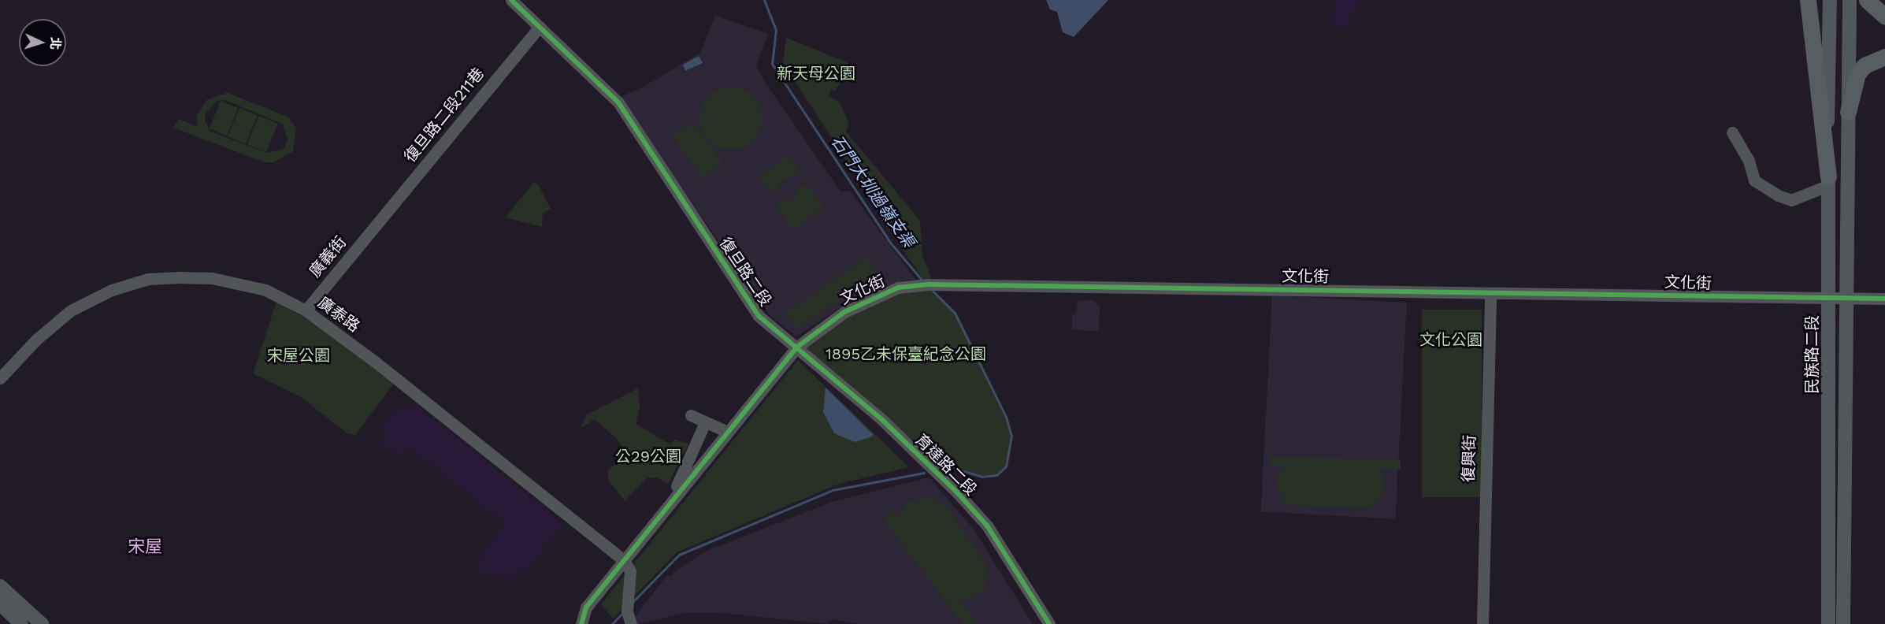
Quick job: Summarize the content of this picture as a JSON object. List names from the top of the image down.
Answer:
{
  "streets": {
    "main road": ["民族路二段"],
    "street": [
      "復旦路二段211巷",
      "廣義街",
      "復旦路二段",
      "文化街",
      "廣泰路",
      "復興街",
      "育達路二段"
    ]
  },
  "crossings": [
    ["復旦路二段211巷", "廣義街"],
    ["復旦路二段211巷", "復旦路二段"],
    ["廣義街", "廣泰路"],
    ["復旦路二段", "文化街"],
    ["復旦路二段", "育達路二段"],
    ["文化街", "民族路二段"],
    ["文化街", "復興街"],
    ["文化街", "育達路二段"]
  ],
  "districts": ["宋屋"],
  "water": ["石門大圳過嶺支渠"],
  "parks": [
    "新天母公園",
    "文化公園",
    "1895乙未保臺紀念公園",
    "宋屋公園",
    "公29公園"
  ],
  "north": "right"
}
